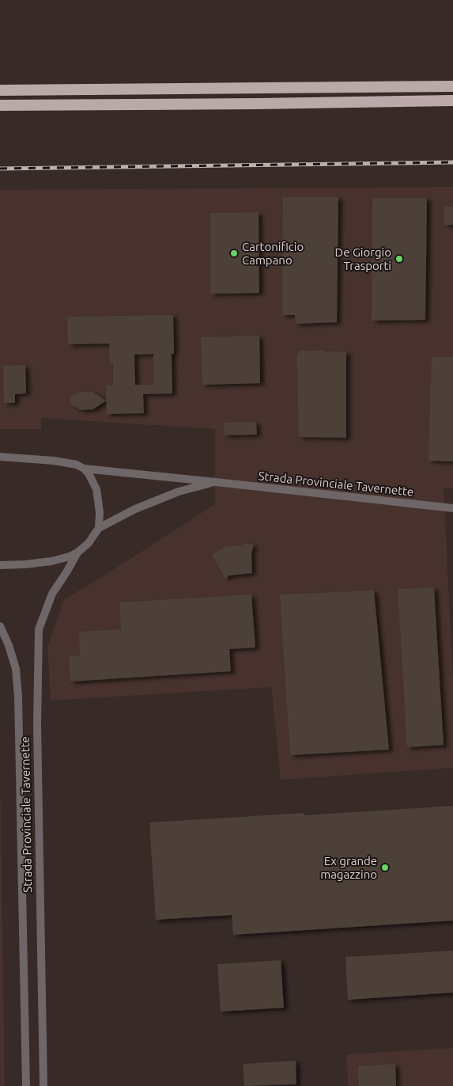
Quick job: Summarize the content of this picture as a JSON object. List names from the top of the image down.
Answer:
{
  "streets": {
    "street": ["Strada Provinciale Tavernette"]
  },
  "places": ["Cartonificio Campano", "De Giorgio Trasporti", "Ex grande magazzino"]
}
